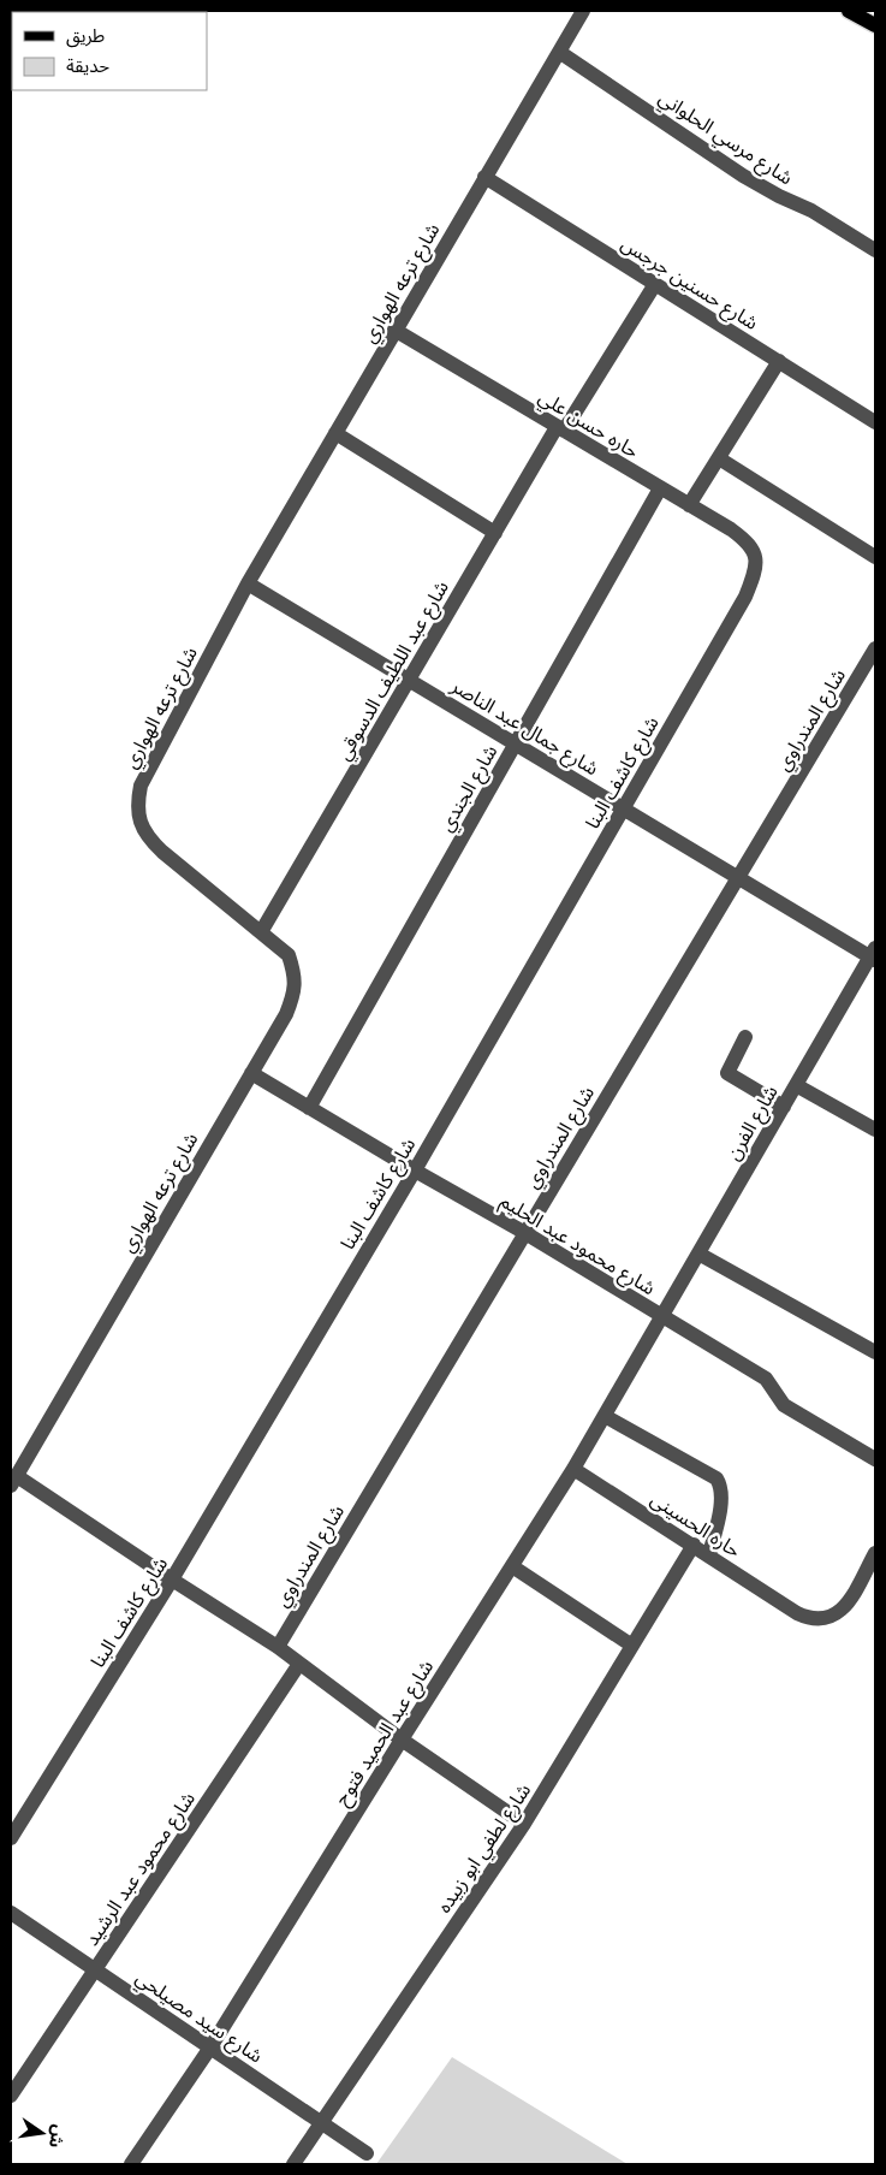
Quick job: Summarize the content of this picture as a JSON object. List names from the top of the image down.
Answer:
{
  "streets": {
    "street": [
      "شارع مرسي الحلواني",
      "شارع ترعه الهواري",
      "شارع حسنين جرجس",
      "حاره حسن علي",
      "شارع عبد اللطيف الدسوقي",
      "شارع المندراوي",
      "شارع جمال عبد الناصر",
      "شارع كاشف البنا",
      "شارع الجندي",
      "شارع الفرن",
      "شارع محمود عبد الحليم",
      "حاره الحسينى",
      "شارع عبد الحميد فتوح",
      "شارع لطفي ابو زبيده",
      "شارع محمود عبد الرشيد",
      "شارع سيد مصيلحي"
    ]
  },
  "crossings": [
    ["شارع مرسي الحلواني", "شارع ترعه الهواري"],
    ["شارع ترعه الهواري", "شارع حسنين جرجس"],
    ["شارع ترعه الهواري", "حاره حسن علي"],
    ["شارع ترعه الهواري", "شارع عبد اللطيف الدسوقي"],
    ["شارع ترعه الهواري", "شارع جمال عبد الناصر"],
    ["شارع ترعه الهواري", "شارع محمود عبد الحليم"],
    ["شارع حسنين جرجس", "شارع عبد اللطيف الدسوقي"],
    ["حاره حسن علي", "شارع عبد اللطيف الدسوقي"],
    ["حاره حسن علي", "شارع كاشف البنا"],
    ["حاره حسن علي", "شارع الجندي"],
    ["شارع عبد اللطيف الدسوقي", "شارع جمال عبد الناصر"],
    ["شارع المندراوي", "شارع جمال عبد الناصر"],
    ["شارع المندراوي", "شارع محمود عبد الحليم"],
    ["شارع جمال عبد الناصر", "شارع كاشف البنا"],
    ["شارع جمال عبد الناصر", "شارع الجندي"],
    ["شارع جمال عبد الناصر", "شارع الفرن"],
    ["شارع كاشف البنا", "شارع محمود عبد الحليم"],
    ["شارع الجندي", "شارع محمود عبد الحليم"],
    ["شارع الفرن", "شارع محمود عبد الحليم"],
    ["شارع الفرن", "شارع عبد الحميد فتوح"],
    ["شارع محمود عبد الحليم", "شارع عبد الحميد فتوح"],
    ["حاره الحسينى", "شارع عبد الحميد فتوح"],
    ["حاره الحسينى", "شارع لطفي ابو زبيده"],
    ["شارع عبد الحميد فتوح", "شارع سيد مصيلحي"],
    ["شارع لطفي ابو زبيده", "شارع سيد مصيلحي"],
    ["شارع محمود عبد الرشيد", "شارع سيد مصيلحي"]
  ],
  "legend": ["طريق", "حديقة"],
  "north": "right"
}
